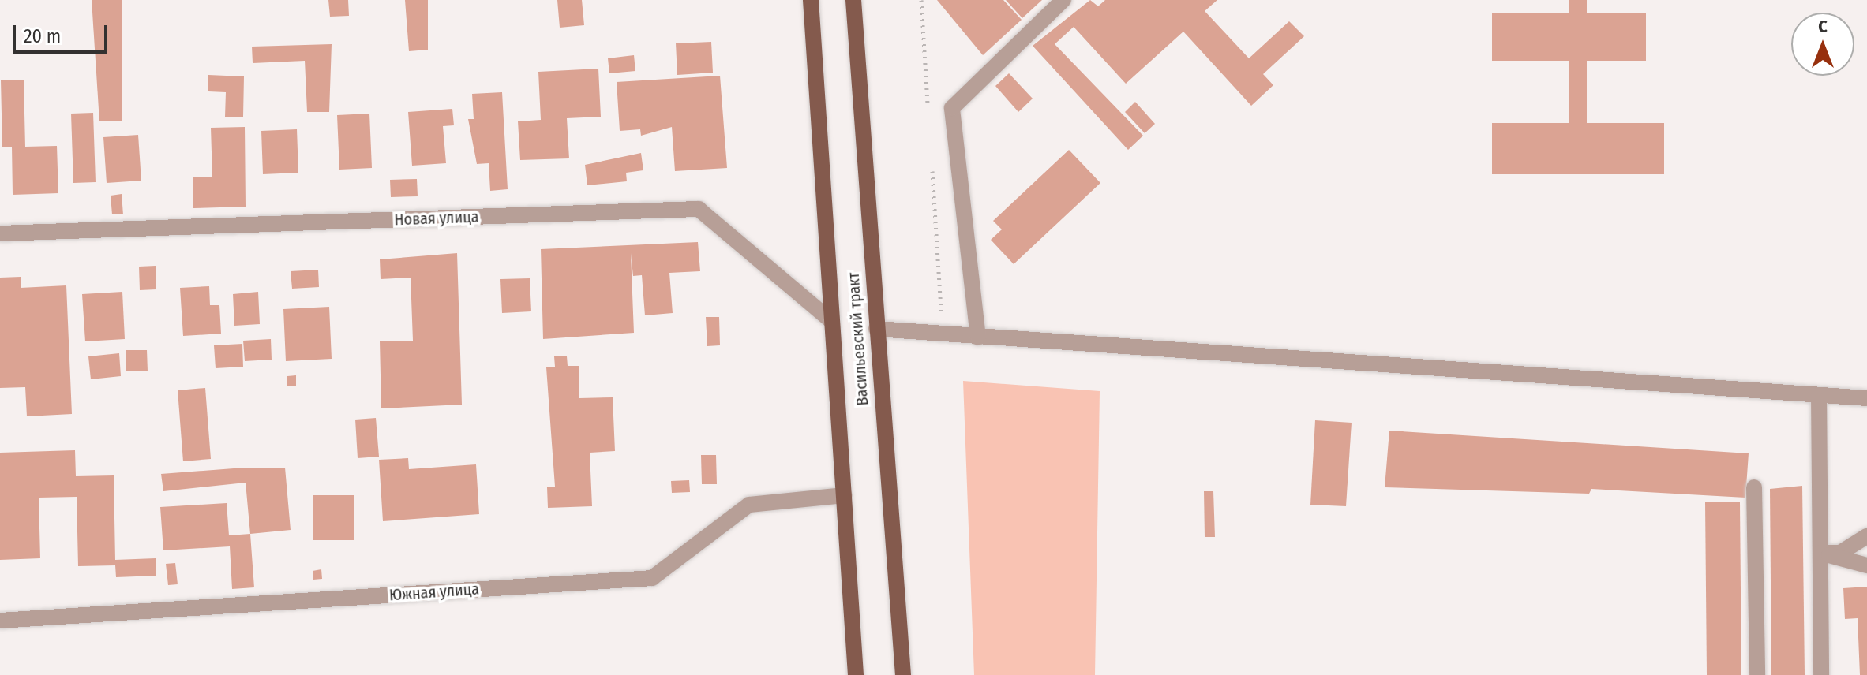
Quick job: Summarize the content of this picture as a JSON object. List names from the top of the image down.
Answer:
{
  "streets": {
    "main road": ["Васильевский тракт"],
    "street": ["Новая улица", "Южная улица"]
  },
  "crossings": [
    ["Новая улица", "Васильевский тракт"],
    ["Васильевский тракт", "Южная улица"]
  ],
  "scale_bar": "20 m",
  "north": "top"
}
